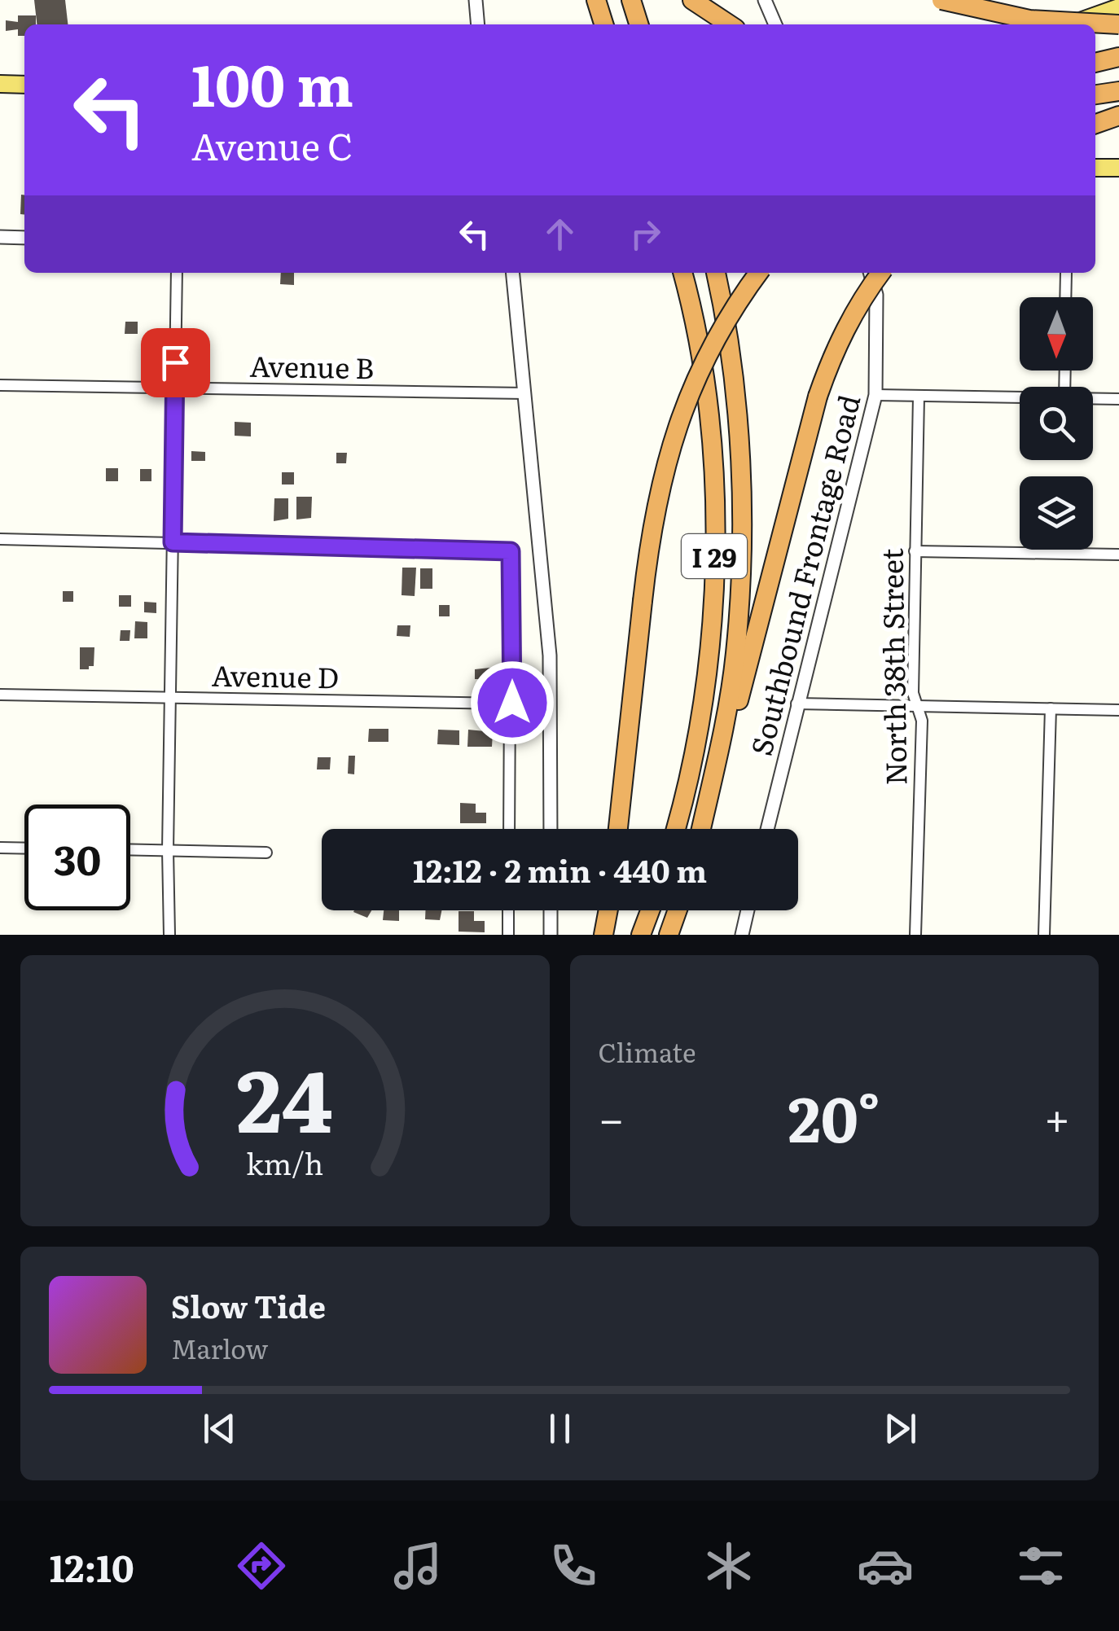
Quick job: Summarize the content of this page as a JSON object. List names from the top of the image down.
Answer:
{
  "streets": {
    "highway": ["I 29"],
    "street": [
      "Avenue B",
      "Southbound Frontage Road",
      "North 38th Street",
      "Avenue D"
    ]
  },
  "north": "bottom",
  "page": {
    "turn": ["100 m", "Avenue C"],
    "limit": "30",
    "trip": "12:12 · 2 min · 440 m",
    "tile": "Climate",
    "heat": ["−", "20°", "+"],
    "song": ["Slow Tide", "Marlow"],
    "tabs": "12:10",
    "gauge": ["24", "km/h"]
  }
}
